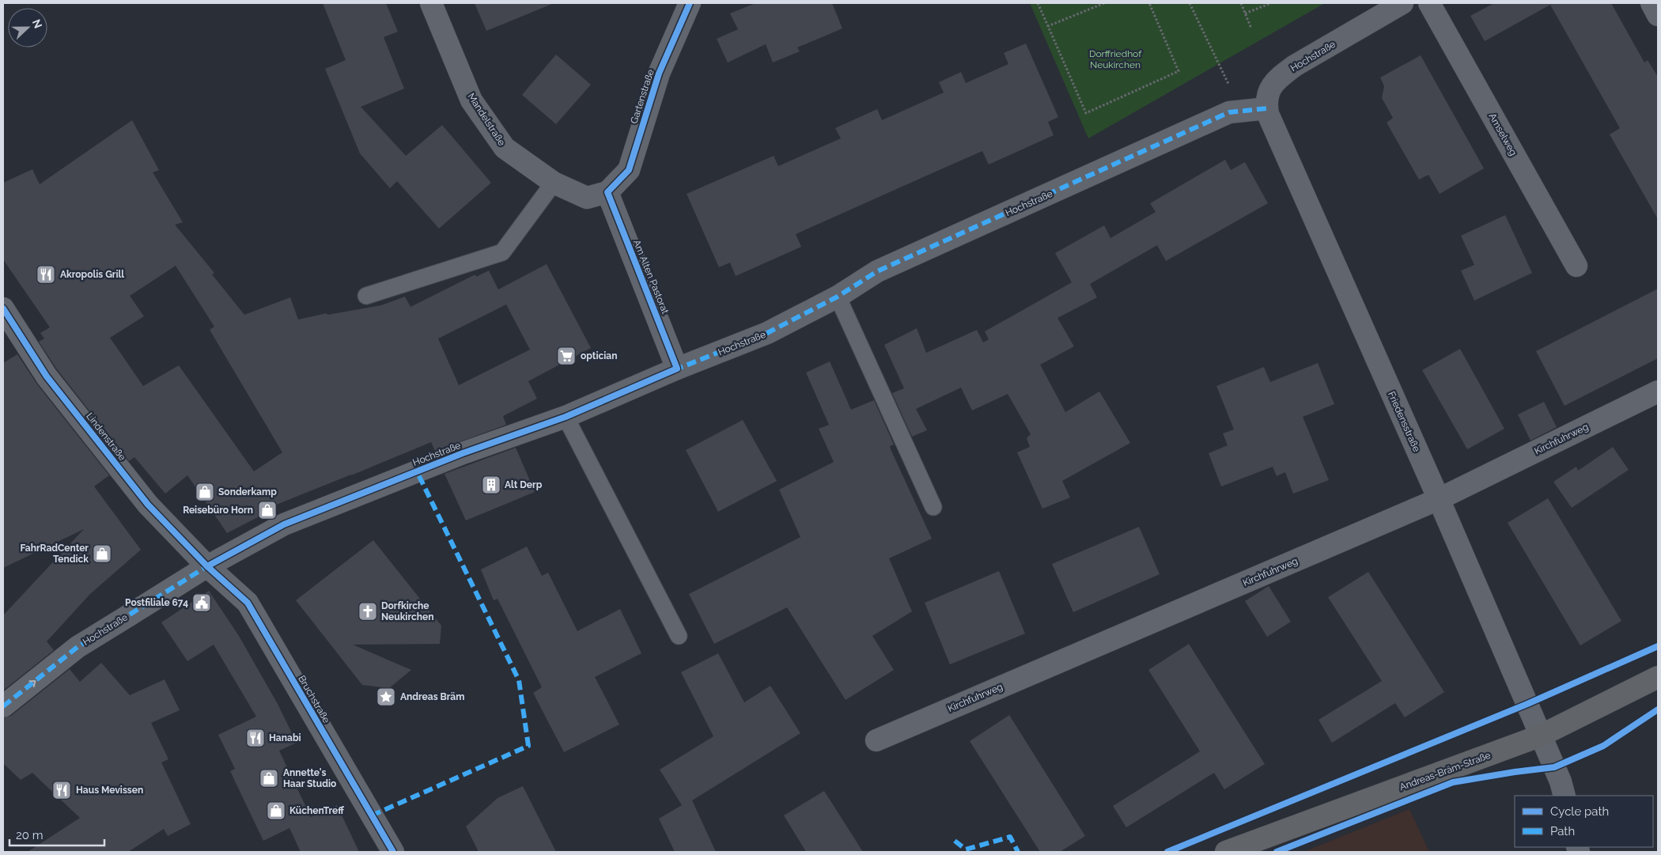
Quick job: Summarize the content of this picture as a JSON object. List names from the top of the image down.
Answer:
{
  "streets": {
    "main road": ["Andreas-Bräm-Straße"],
    "street": [
      "Hochstraße",
      "Gartenstraße",
      "Mandelstraße",
      "Amselweg",
      "Am Alten Pastorat",
      "Friedensstraße",
      "Lindenstraße",
      "Kirchfuhrweg",
      "Bruchstraße"
    ]
  },
  "crossings": [
    ["Hochstraße", "Am Alten Pastorat"],
    ["Hochstraße", "Friedensstraße"],
    ["Hochstraße", "Lindenstraße"],
    ["Hochstraße", "Bruchstraße"],
    ["Gartenstraße", "Mandelstraße"],
    ["Gartenstraße", "Am Alten Pastorat"],
    ["Mandelstraße", "Am Alten Pastorat"],
    ["Friedensstraße", "Kirchfuhrweg"],
    ["Friedensstraße", "Andreas-Bräm-Straße"],
    ["Lindenstraße", "Bruchstraße"]
  ],
  "parks": ["Dorffriedhof Neukirchen"],
  "places": {
    "restaurant": ["Akropolis Grill", "Hanabi", "Haus Mevissen"],
    "supermarket": ["optician"],
    "building": ["Alt Derp"],
    "shop": [
      "Sonderkamp",
      "Reisebüro Horn",
      "FahrRadCenter Tendick",
      "Annette's Haar Studio",
      "KüchenTreff"
    ],
    "public building": ["Postfiliale 674"],
    "church": ["Dorfkirche Neukirchen"],
    "place": ["Andreas Bräm"]
  },
  "legend": ["Cycle path", "Path"],
  "scale_bar": "20 m",
  "north": "right"
}
